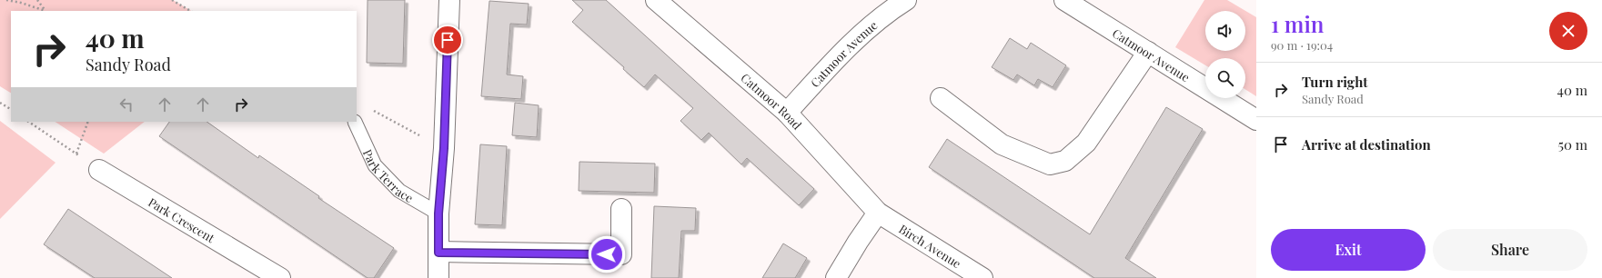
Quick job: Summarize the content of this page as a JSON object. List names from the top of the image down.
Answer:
{
  "streets": {
    "street": [
      "Catmoor Avenue",
      "Catmoor Road",
      "Park Crescent",
      "Birch Avenue"
    ],
    "lane": ["Park Terrace"]
  },
  "crossings": [
    ["Catmoor Avenue", "Catmoor Road"],
    ["Catmoor Road", "Birch Avenue"]
  ],
  "page": {
    "heading": ["1 min", "90 m · 19:04"],
    "turn": ["40 m", "Sandy Road"],
    "list": [
      {
        "name": "Turn right",
        "note": "Sandy Road",
        "value": "40 m"
      },
      {
        "name": "Arrive at destination",
        "value": "50 m"
      }
    ],
    "buttons": ["Exit", "Share"]
  }
}
